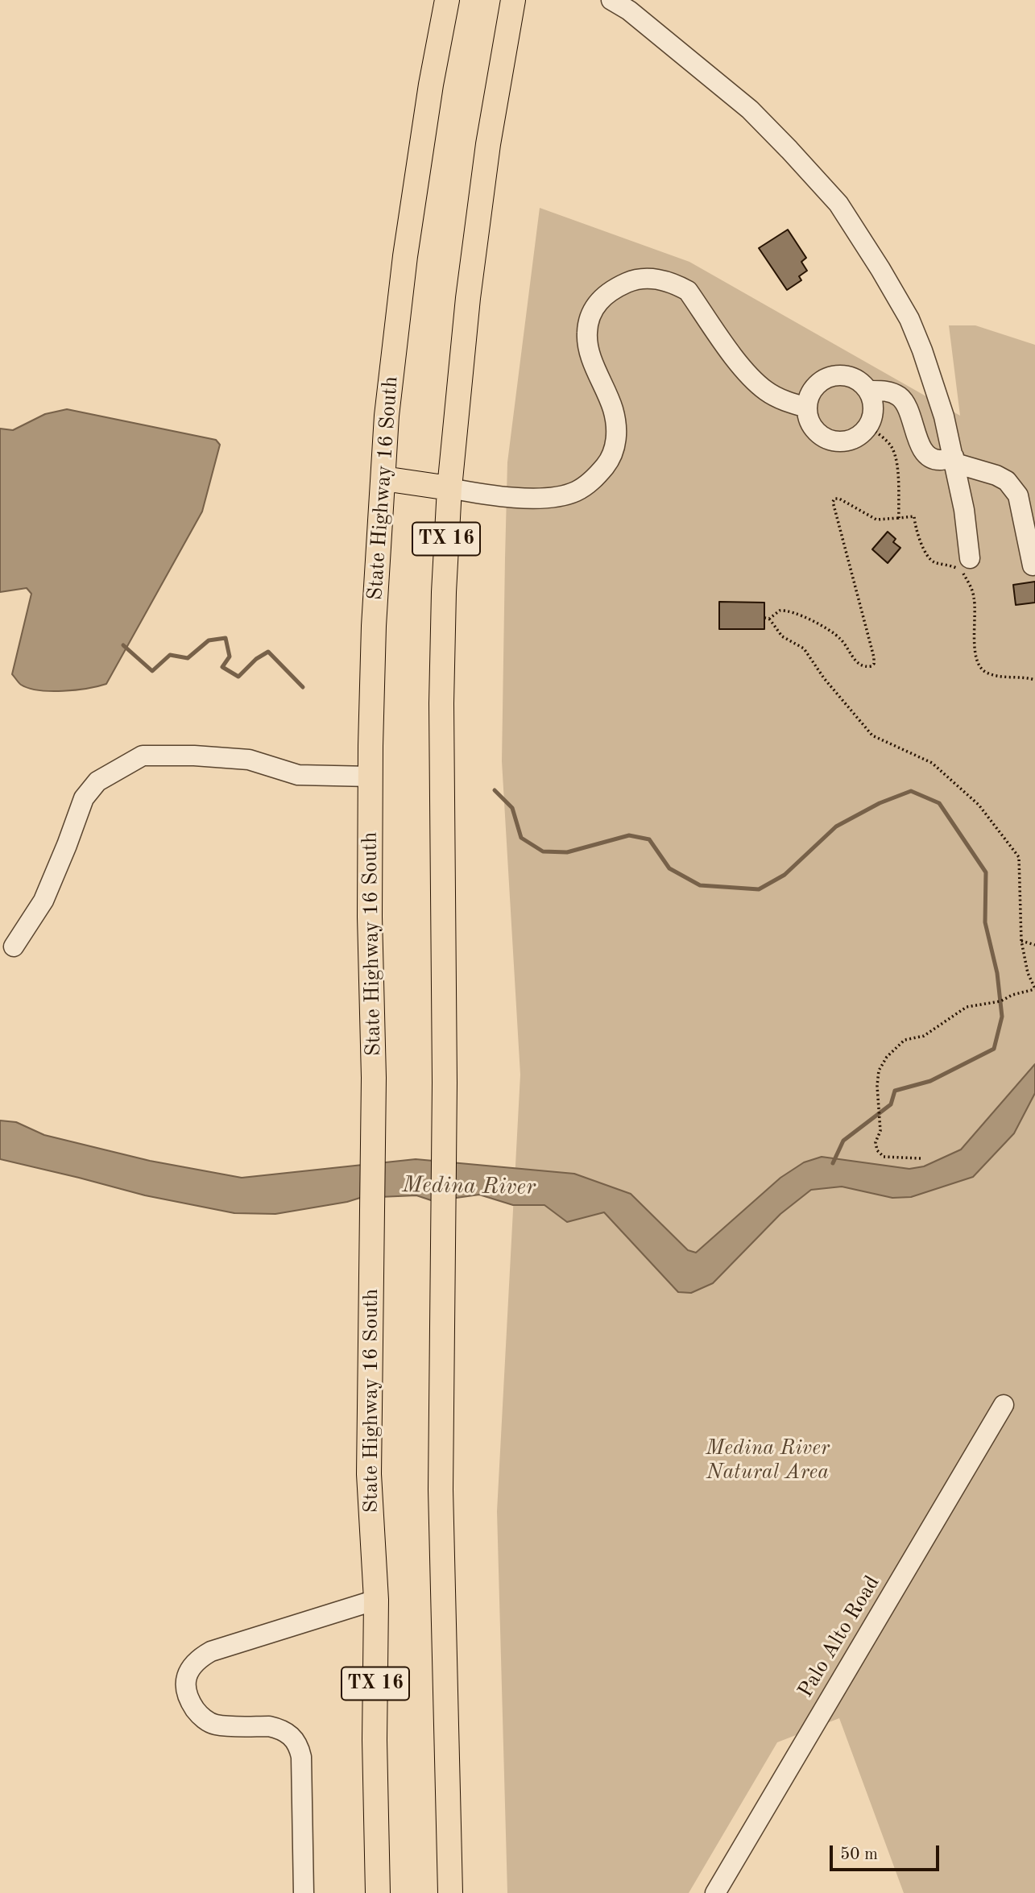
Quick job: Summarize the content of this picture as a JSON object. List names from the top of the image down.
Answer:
{
  "streets": {
    "main road": ["State Highway 16 South", "TX 16"],
    "street": ["Palo Alto Road"]
  },
  "water": ["Medina River"],
  "parks": ["Medina River Natural Area"],
  "scale_bar": "50 m"
}
